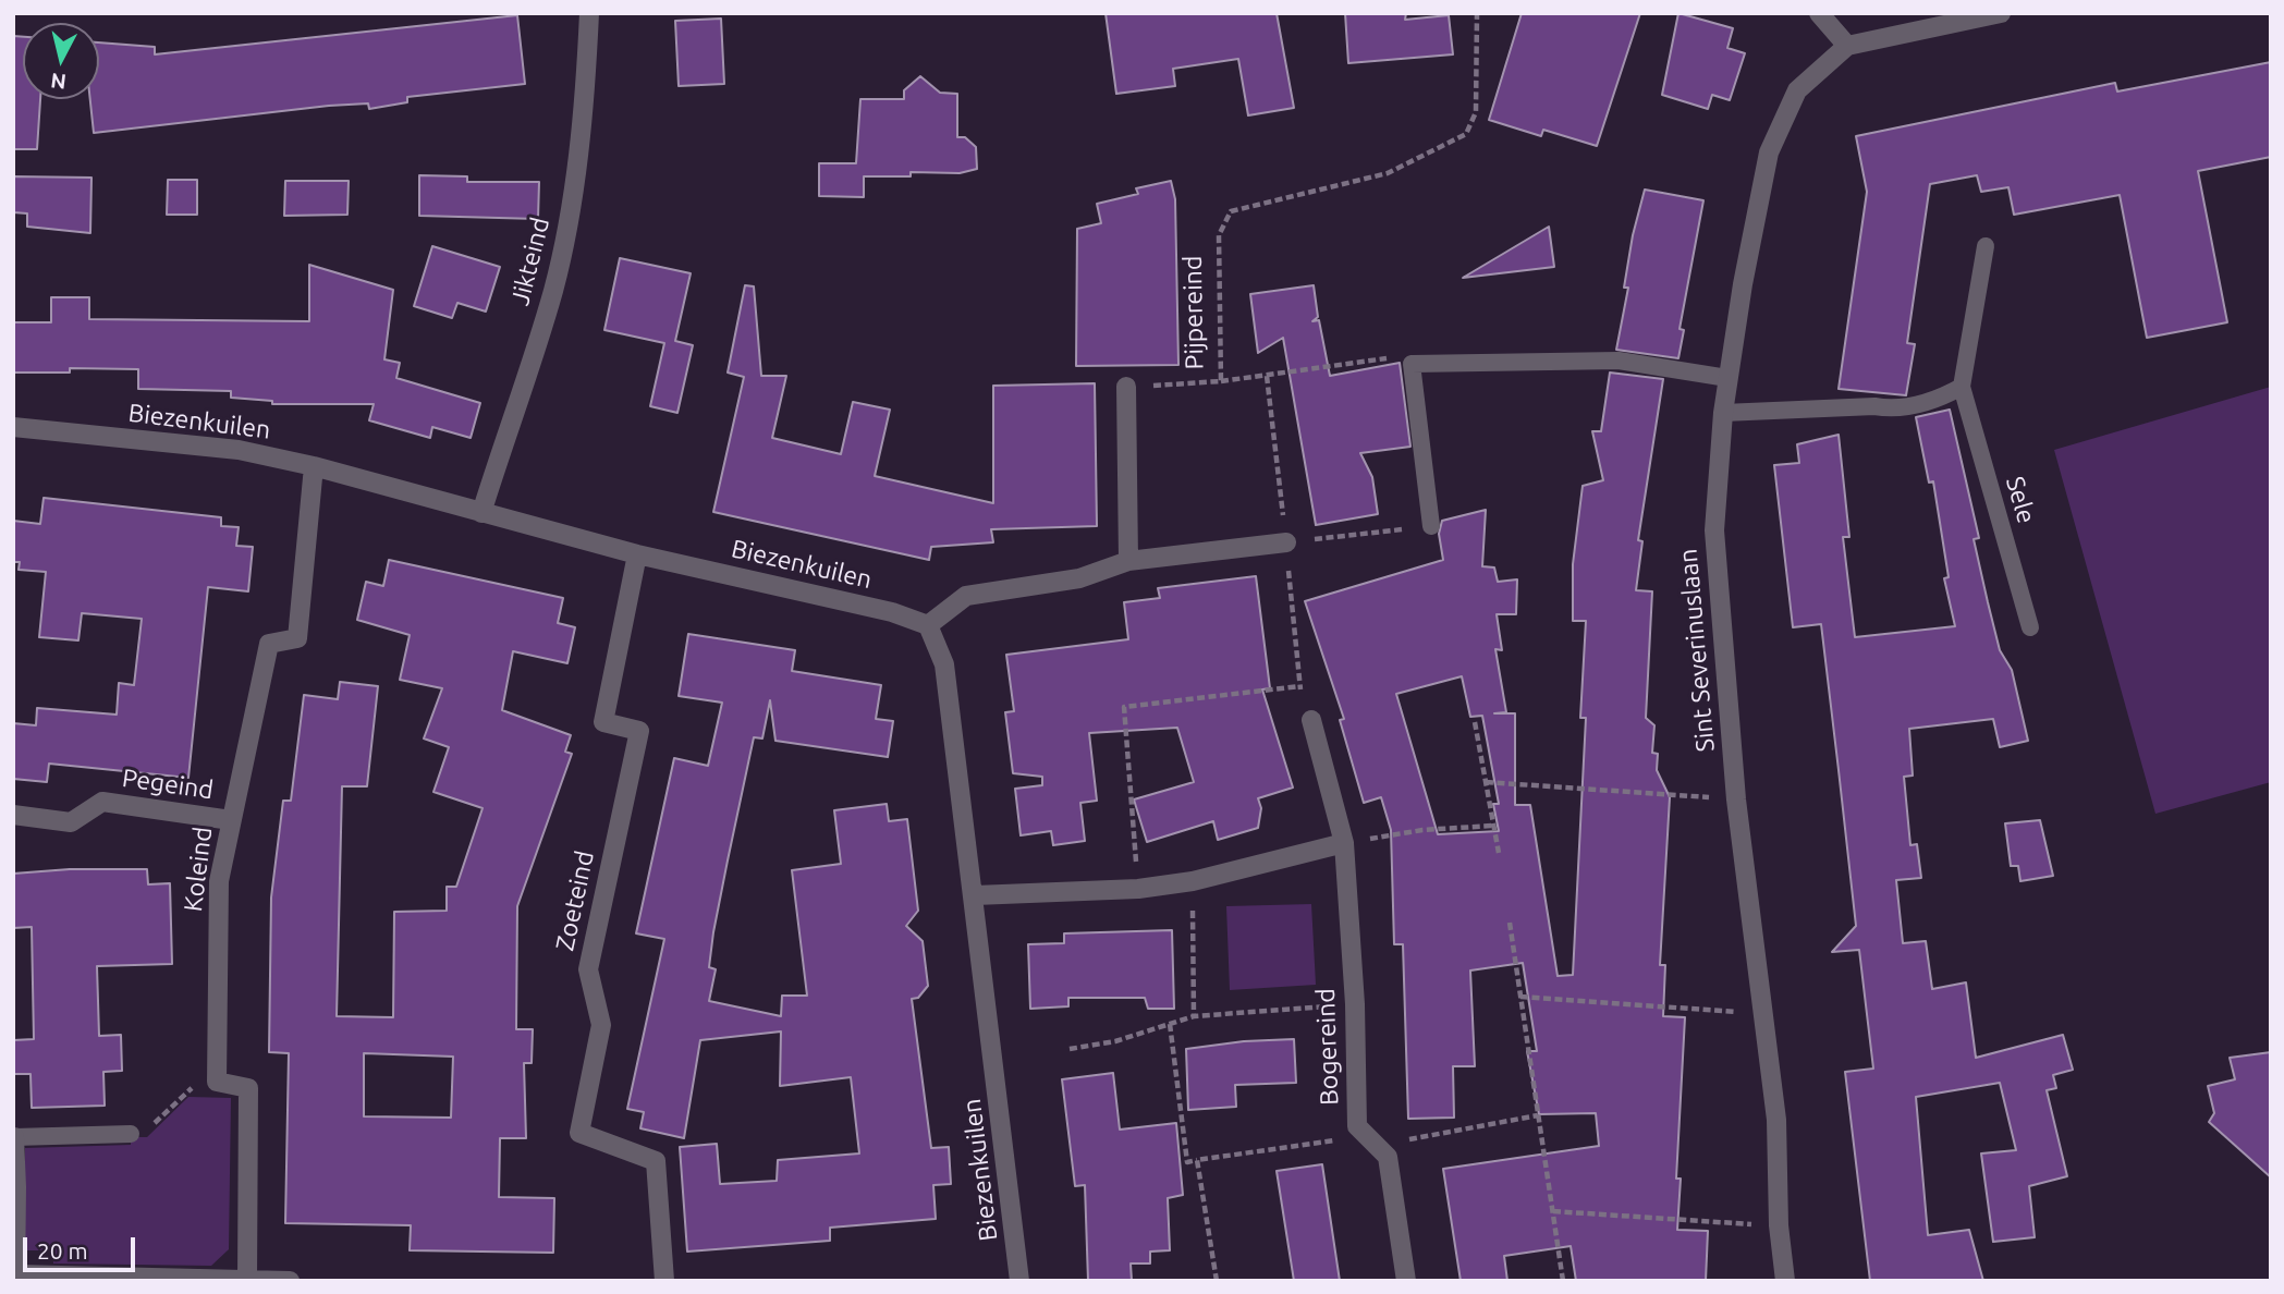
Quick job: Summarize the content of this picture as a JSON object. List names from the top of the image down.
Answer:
{
  "streets": {
    "street": [
      "Jikteind",
      "Biezenkuilen",
      "Sint Severinuslaan",
      "Pegeind",
      "Koleind",
      "Zoeteind",
      "Bogereind"
    ],
    "lane": ["Sele"],
    "path": ["Pijpereind"]
  },
  "crossings": [
    ["Jikteind", "Biezenkuilen"],
    ["Biezenkuilen", "Koleind"],
    ["Biezenkuilen", "Zoeteind"],
    ["Pegeind", "Koleind"]
  ],
  "scale_bar": "20 m",
  "north": "bottom"
}
